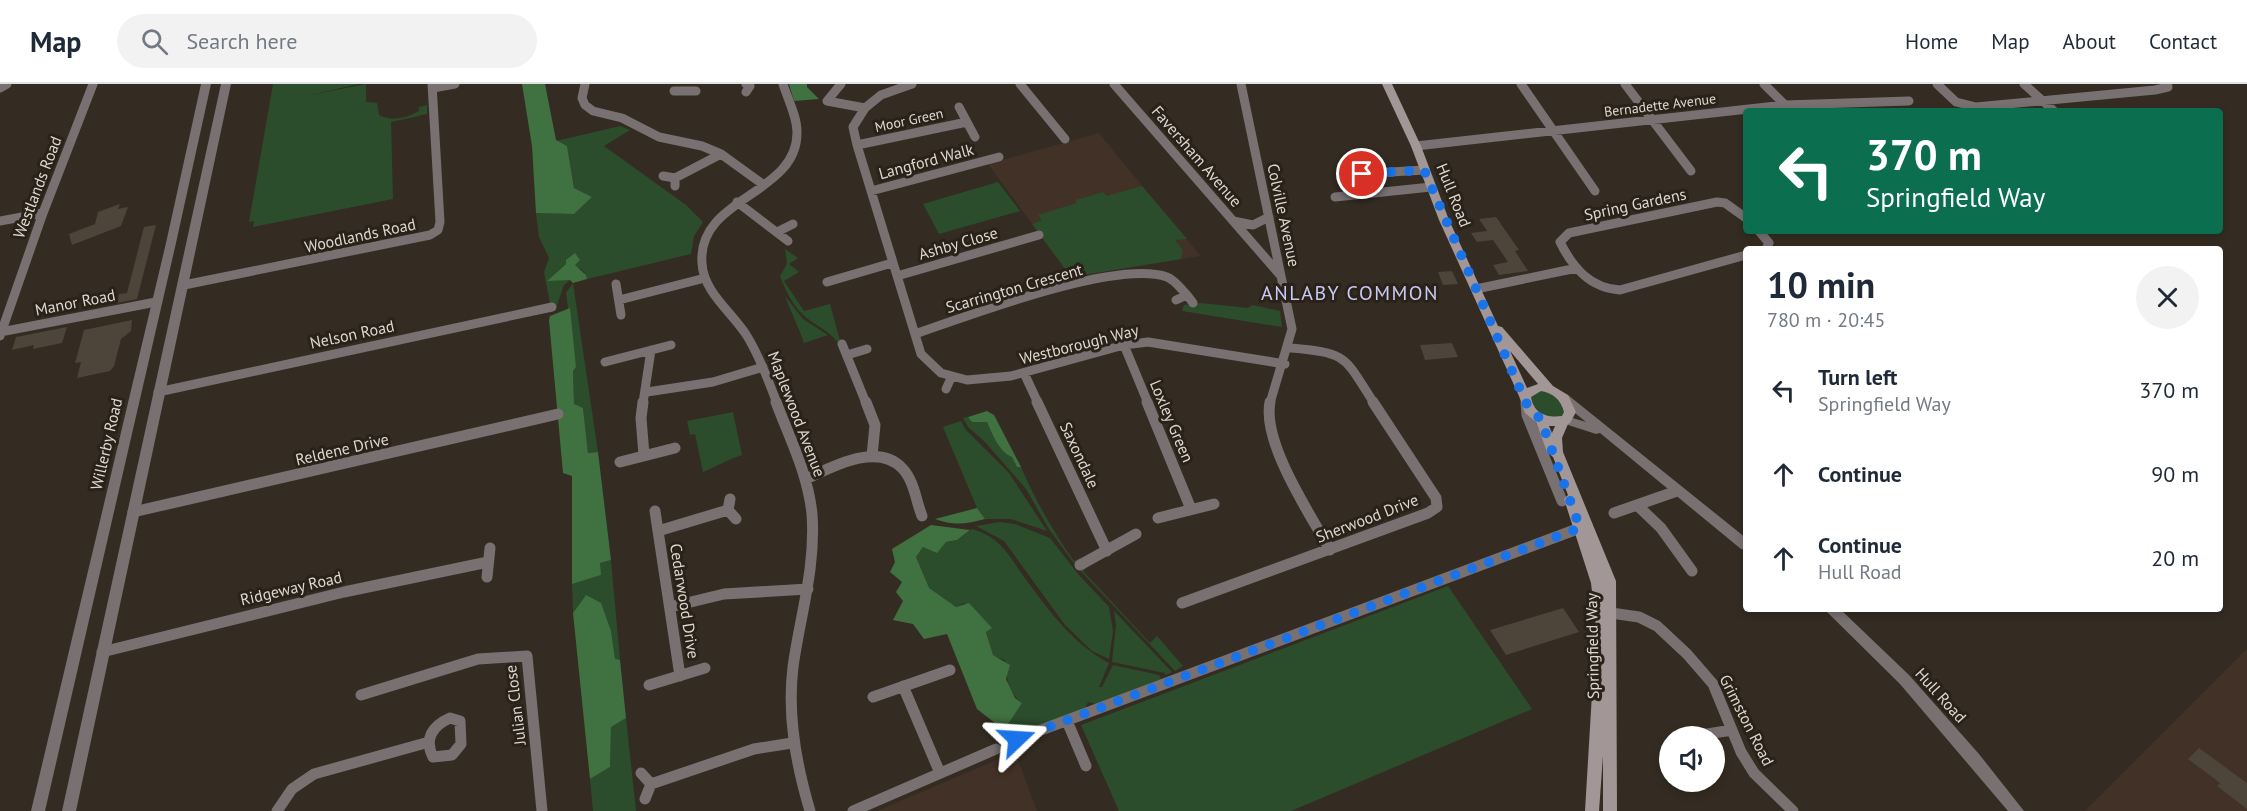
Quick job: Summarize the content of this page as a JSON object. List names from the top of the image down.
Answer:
{
  "streets": {
    "main road": ["Hull Road", "Springfield Way"],
    "street": [
      "Bernadette Avenue",
      "Moor Green",
      "Faversham Avenue",
      "Langford Walk",
      "Westlands Road",
      "Spring Gardens",
      "Colville Avenue",
      "Woodlands Road",
      "Ashby Close",
      "Scarrington Crescent",
      "Manor Road",
      "Nelson Road",
      "Westborough Way",
      "Maplewood Avenue",
      "Loxley Green",
      "Willerby Road",
      "Reldene Drive",
      "Saxondale",
      "Sherwood Drive",
      "Ridgeway Road",
      "Cedarwood Drive",
      "Julian Close",
      "Grimston Road"
    ]
  },
  "crossings": [
    ["Bernadette Avenue", "Hull Road"],
    ["Faversham Avenue", "Colville Avenue"],
    ["Westlands Road", "Manor Road"],
    ["Hull Road", "Springfield Way"],
    ["Colville Avenue", "Westborough Way"],
    ["Colville Avenue", "Sherwood Drive"],
    ["Manor Road", "Willerby Road"],
    ["Westborough Way", "Loxley Green"],
    ["Westborough Way", "Saxondale"],
    ["Springfield Way", "Grimston Road"]
  ],
  "districts": ["ANLABY COMMON"],
  "page": {
    "header": "Map",
    "search": "Search here",
    "nav": [
      "Home",
      "Map",
      "About",
      "Contact"
    ],
    "turn": ["370 m", "Springfield Way"],
    "heading": ["10 min", "780 m · 20:45"],
    "list": [
      {
        "name": "Turn left",
        "note": "Springfield Way",
        "value": "370 m"
      },
      {
        "name": "Continue",
        "value": "90 m"
      },
      {
        "name": "Continue",
        "note": "Hull Road",
        "value": "20 m"
      }
    ]
  }
}
